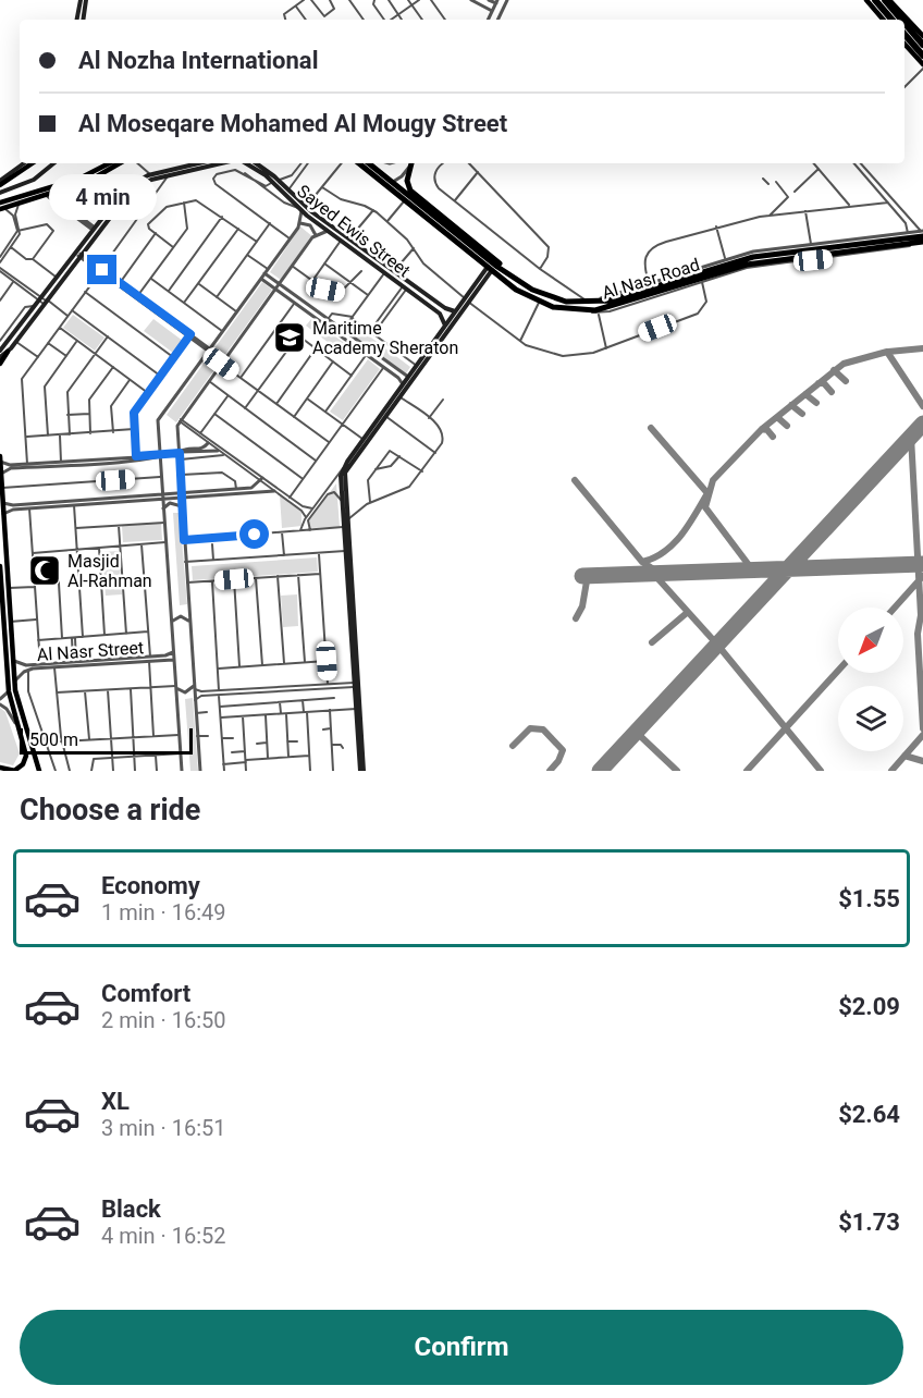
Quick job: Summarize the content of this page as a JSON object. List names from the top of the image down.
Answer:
{
  "streets": {
    "highway": ["Al Nasr Road"],
    "main road": ["Sayed Ewis Street"],
    "street": ["Al Nasr Street"]
  },
  "places": {
    "school or university": ["Maritime Academy Sheraton"],
    "mosque": ["Masjid Al-Rahman"]
  },
  "scale_bar": "500 m",
  "north": "bottom left",
  "page": {
    "banner": ["Al Nozha International", "Al Moseqare Mohamed Al Mougy Street"],
    "bubble": "4 min",
    "scale": "500 m",
    "heading": "Choose a ride",
    "list": [
      {
        "name": "Economy",
        "note": "1 min · 16:49",
        "value": "$1.55"
      },
      {
        "name": "Comfort",
        "note": "2 min · 16:50",
        "value": "$2.09"
      },
      {
        "name": "XL",
        "note": "3 min · 16:51",
        "value": "$2.64"
      },
      {
        "name": "Black",
        "note": "4 min · 16:52",
        "value": "$1.73"
      }
    ],
    "buttons": "Confirm"
  }
}
